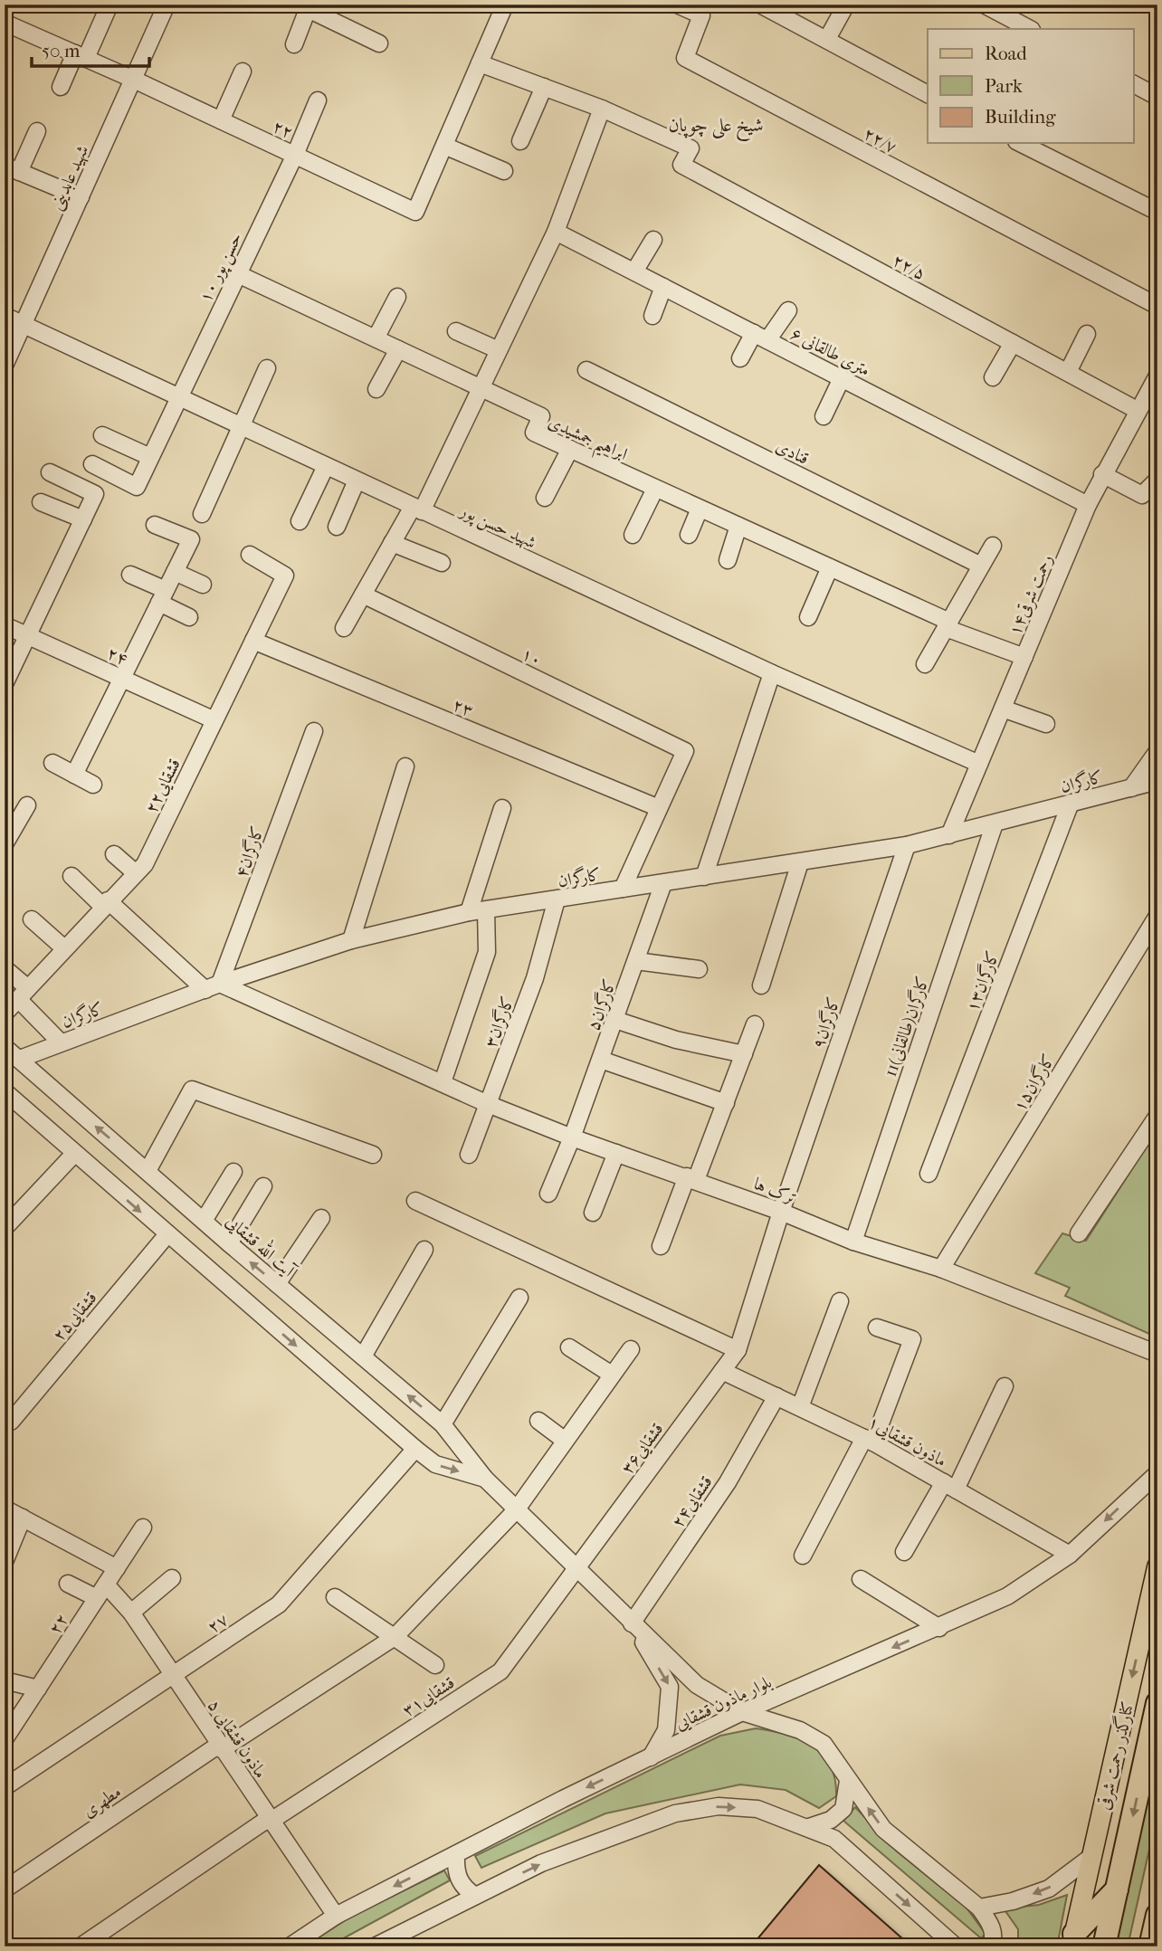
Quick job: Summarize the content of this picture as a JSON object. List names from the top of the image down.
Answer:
{
  "streets": {
    "main road": ["کنارگذر رحمت شرقی"],
    "street": [
      "۲۲",
      "۲۲/۷",
      "شهید عابدینی",
      "۲۲/۵",
      "۱۰ حسن پور",
      "۶ متری طالقانی",
      "ابراهیم جمشیدی",
      "قنادی",
      "شهید حسن پور",
      "۱۴رحمت شرقی",
      "۲۴",
      "۱۰",
      "۲۳",
      "کارگران",
      "۲۲قشقایی",
      "کارگران۴",
      "کارگران۱۳",
      "کارگران۵",
      "کارگران۳",
      "کارگران۹",
      "11کارگران(طالقانی)",
      "۱۵کارگران",
      "ترک ها",
      "آیت الله قشقایی",
      "قشقایی۲۵",
      "ماذون قشقایی۱",
      "قشقایی۳۶",
      "قشقایی۲۴",
      "۲۷",
      "۳۱قشقایی",
      "بلوار ماذون قشقایی",
      "ماذون قشقایی ۵",
      "مطهری"
    ]
  },
  "crossings": [
    ["۲۲", "شهید عابدینی"],
    ["۲۲", "۱۰ حسن پور"],
    ["۲۲", "ماذون قشقایی ۵"],
    ["شهید عابدینی", "شهید حسن پور"],
    ["۲۲/۵", "۱۴رحمت شرقی"],
    ["۱۰ حسن پور", "ابراهیم جمشیدی"],
    ["۱۰ حسن پور", "شهید حسن پور"],
    ["۶ متری طالقانی", "۱۴رحمت شرقی"],
    ["ابراهیم جمشیدی", "۱۴رحمت شرقی"],
    ["شهید حسن پور", "۱۴رحمت شرقی"],
    ["۱۴رحمت شرقی", "کارگران"],
    ["۲۴", "۲۲قشقایی"],
    ["۱۰", "۲۳"],
    ["۲۳", "۲۲قشقایی"],
    ["کارگران", "کارگران۴"],
    ["کارگران", "کارگران۱۳"],
    ["کارگران", "کارگران۵"],
    ["کارگران", "کارگران۳"],
    ["کارگران", "کارگران۹"],
    ["کارگران", "11کارگران(طالقانی)"],
    ["کارگران", "ترک ها"],
    ["کارگران", "آیت الله قشقایی"],
    ["۲۲قشقایی", "ترک ها"],
    ["کارگران۴", "ترک ها"],
    ["کارگران۵", "ترک ها"],
    ["کارگران۳", "ترک ها"],
    ["کارگران۹", "ترک ها"],
    ["کارگران۹", "قشقایی۳۶"],
    ["11کارگران(طالقانی)", "ترک ها"],
    ["۱۵کارگران", "ترک ها"],
    ["آیت الله قشقایی", "قشقایی۲۵"],
    ["آیت الله قشقایی", "قشقایی۳۶"],
    ["آیت الله قشقایی", "قشقایی۲۴"],
    ["آیت الله قشقایی", "۲۷"],
    ["آیت الله قشقایی", "۳۱قشقایی"],
    ["آیت الله قشقایی", "مطهری"],
    ["ماذون قشقایی۱", "قشقایی۳۶"],
    ["ماذون قشقایی۱", "قشقایی۲۴"],
    ["ماذون قشقایی۱", "بلوار ماذون قشقایی"],
    ["قشقایی۳۶", "۳۱قشقایی"],
    ["۲۷", "ماذون قشقایی ۵"],
    ["۳۱قشقایی", "ماذون قشقایی ۵"],
    ["بلوار ماذون قشقایی", "ماذون قشقایی ۵"],
    ["ماذون قشقایی ۵", "مطهری"]
  ],
  "one_way": ["کنارگذر رحمت شرقی"],
  "districts": ["شیخ علی چوپان"],
  "legend": ["Road", "Park", "Building"],
  "scale_bar": "50 m"
}
